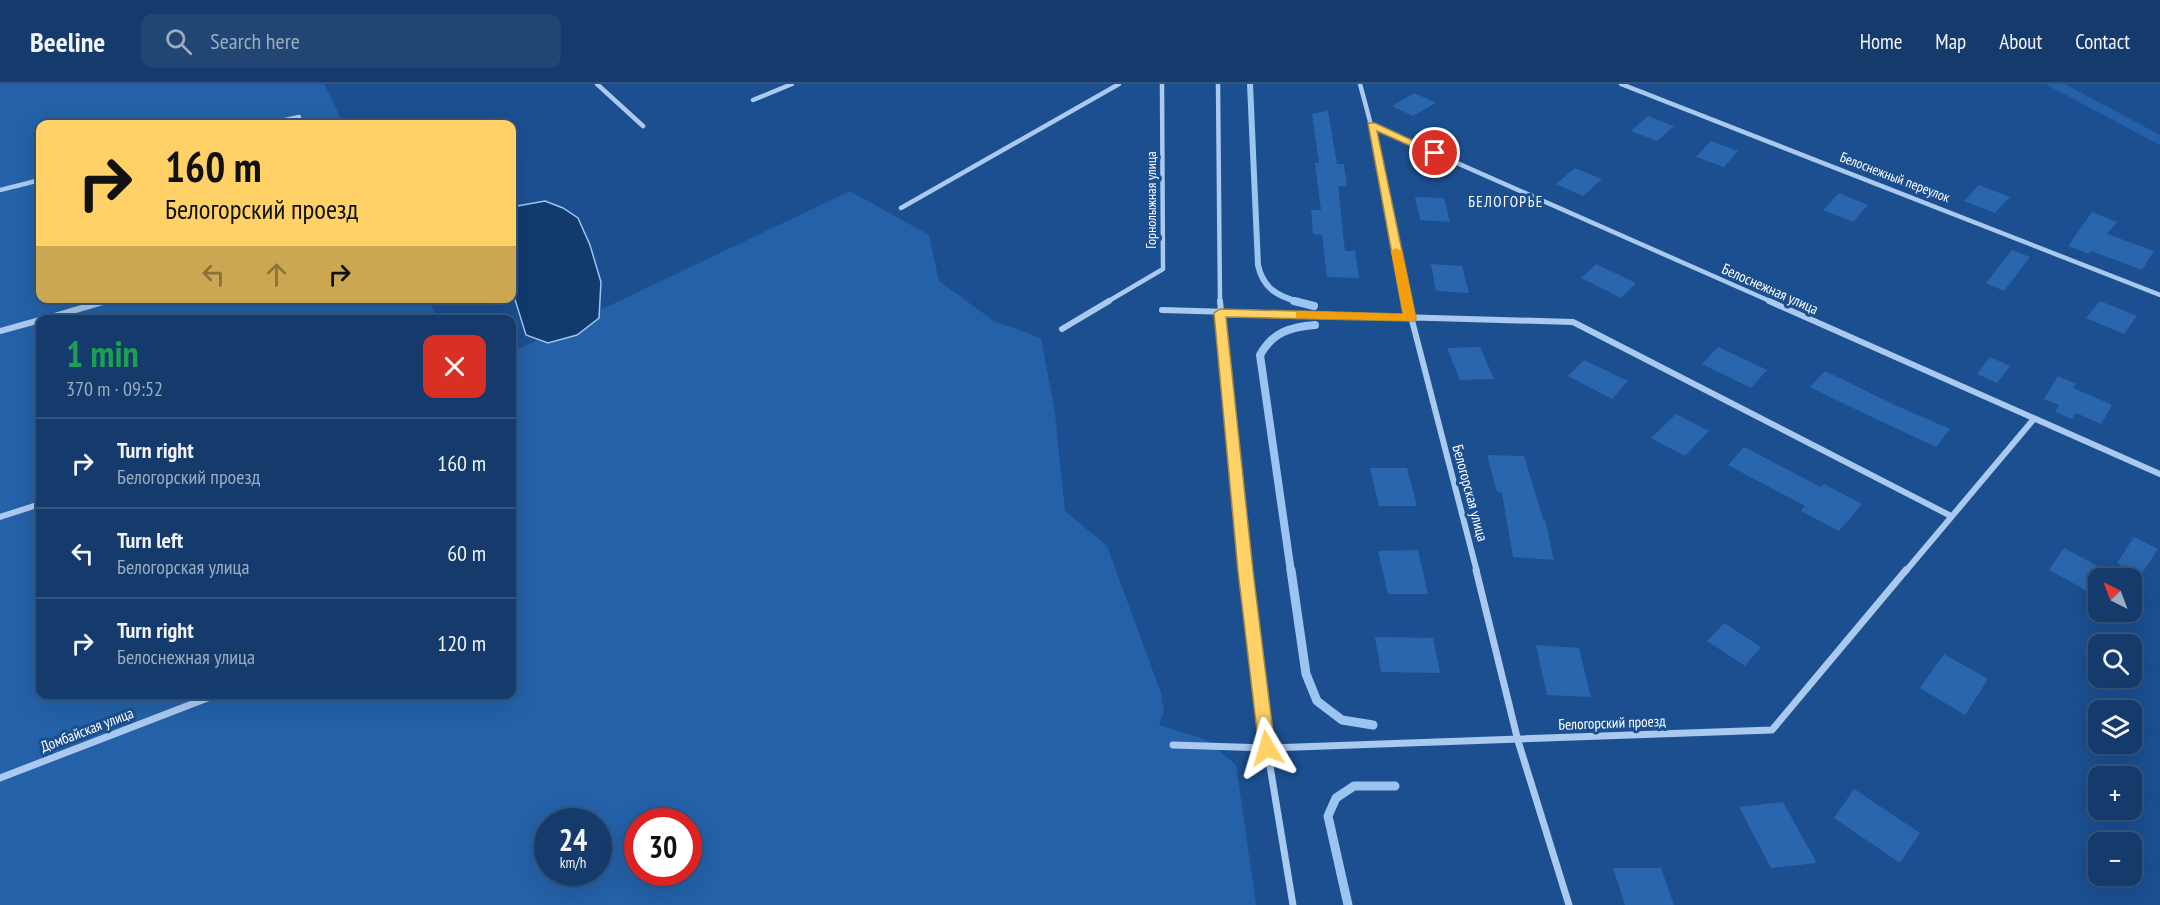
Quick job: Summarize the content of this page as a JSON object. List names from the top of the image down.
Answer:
{
  "streets": {
    "street": [
      "Белоснежный переулок",
      "Горнолыжная улица",
      "Белоснежная улица",
      "Белогорская улица",
      "Белогорский проезд",
      "Домбайская улица"
    ]
  },
  "crossings": [
    ["Белоснежная улица", "Белогорская улица"],
    ["Белоснежная улица", "Белогорский проезд"],
    ["Белогорская улица", "Белогорский проезд"]
  ],
  "districts": ["БЕЛОГОРЬЕ"],
  "north": "top left",
  "page": {
    "header": "Beeline",
    "search": "Search here",
    "nav": [
      "Home",
      "Map",
      "About",
      "Contact"
    ],
    "turn": ["160 m", "Белогорский проезд"],
    "heading": ["1 min", "370 m · 09:52"],
    "list": [
      {
        "name": "Turn right",
        "note": "Белогорский проезд",
        "value": "160 m"
      },
      {
        "name": "Turn left",
        "note": "Белогорская улица",
        "value": "60 m"
      },
      {
        "name": "Turn right",
        "note": "Белоснежная улица",
        "value": "120 m"
      }
    ],
    "map_buttons": ["+", "−"],
    "speed": "24 km/h",
    "limit": "30"
  }
}
